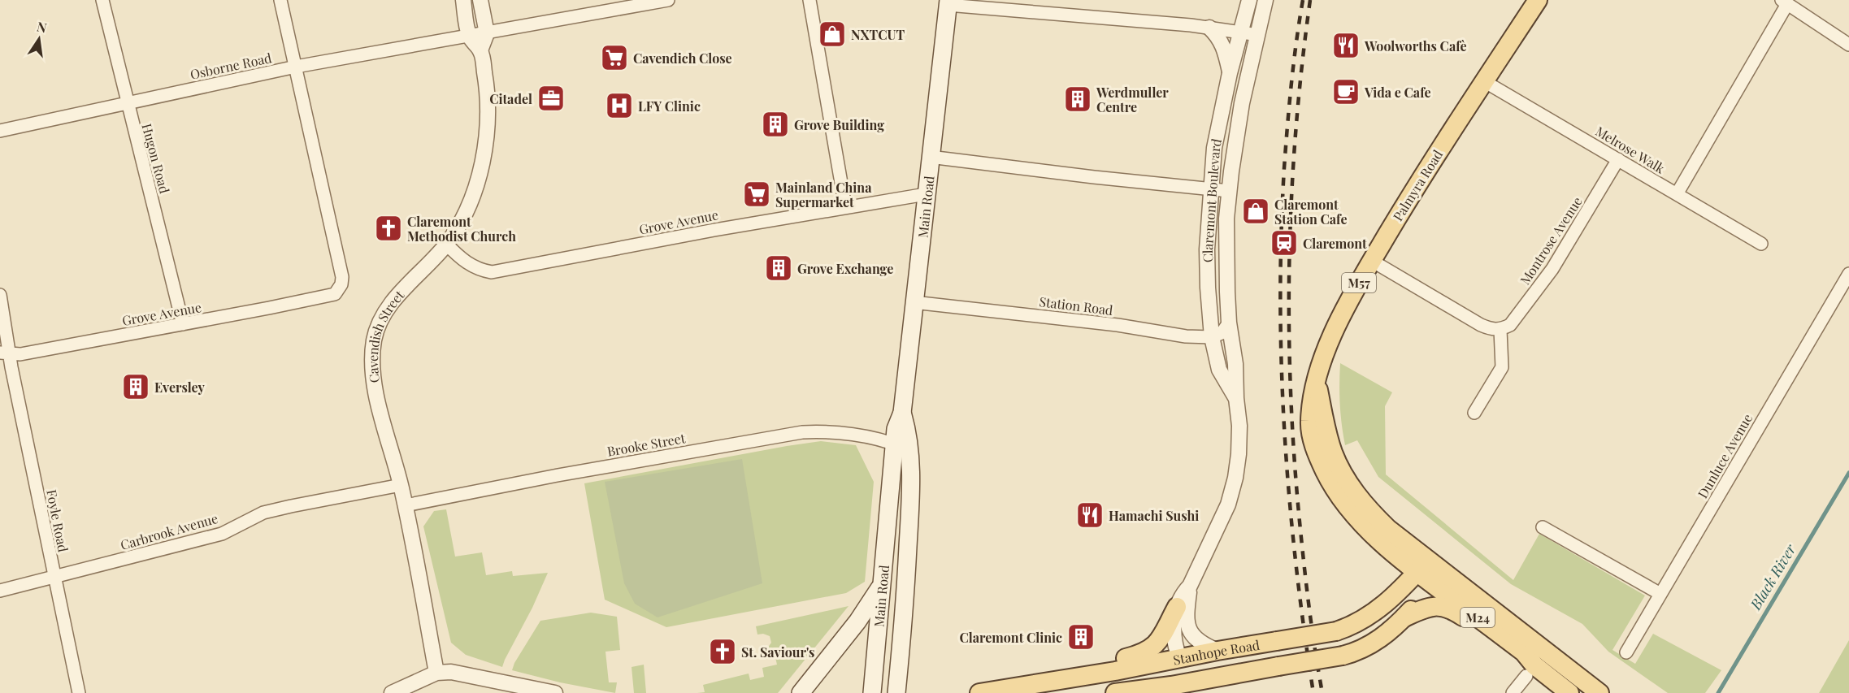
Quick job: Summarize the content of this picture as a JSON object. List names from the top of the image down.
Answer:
{
  "streets": {
    "main road": [
      "Palmyra Road",
      "Main Road",
      "M57",
      "M24",
      "Stanhope Road"
    ],
    "street": [
      "Osborne Road",
      "Melrose Walk",
      "Hugon Road",
      "Claremont Boulevard",
      "Grove Avenue",
      "Montrose Avenue",
      "Station Road",
      "Cavendish Street",
      "Brooke Street",
      "Dunluce Avenue",
      "Foyle Road",
      "Carbrook Avenue"
    ]
  },
  "crossings": [
    ["Osborne Road", "Hugon Road"],
    ["Osborne Road", "Grove Avenue"],
    ["Osborne Road", "Cavendish Street"],
    ["Melrose Walk", "Palmyra Road"],
    ["Melrose Walk", "Montrose Avenue"],
    ["Hugon Road", "Grove Avenue"],
    ["Palmyra Road", "M24"],
    ["Palmyra Road", "Stanhope Road"],
    ["Claremont Boulevard", "Station Road"],
    ["Claremont Boulevard", "Stanhope Road"],
    ["Main Road", "Grove Avenue"],
    ["Main Road", "Station Road"],
    ["Main Road", "Brooke Street"],
    ["Grove Avenue", "Cavendish Street"],
    ["Grove Avenue", "Foyle Road"],
    ["Cavendish Street", "Brooke Street"],
    ["Cavendish Street", "Carbrook Avenue"],
    ["Foyle Road", "Carbrook Avenue"],
    ["M24", "Stanhope Road"]
  ],
  "water": ["Black River"],
  "places": {
    "shop": ["NXTCUT", "Claremont Station Cafe"],
    "restaurant": ["Woolworths Cafè", "Hamachi Sushi"],
    "supermarket": ["Cavendich Close", "Mainland China Supermarket"],
    "cafe": ["Vida e Cafe"],
    "office": ["Citadel"],
    "building": [
      "Werdmuller Centre",
      "Grove Building",
      "Grove Exchange",
      "Eversley",
      "Claremont Clinic"
    ],
    "hospital": ["LFY Clinic"],
    "church": ["Claremont Methodist Church", "St. Saviour's"],
    "station": ["Claremont"]
  },
  "north": "top"
}
